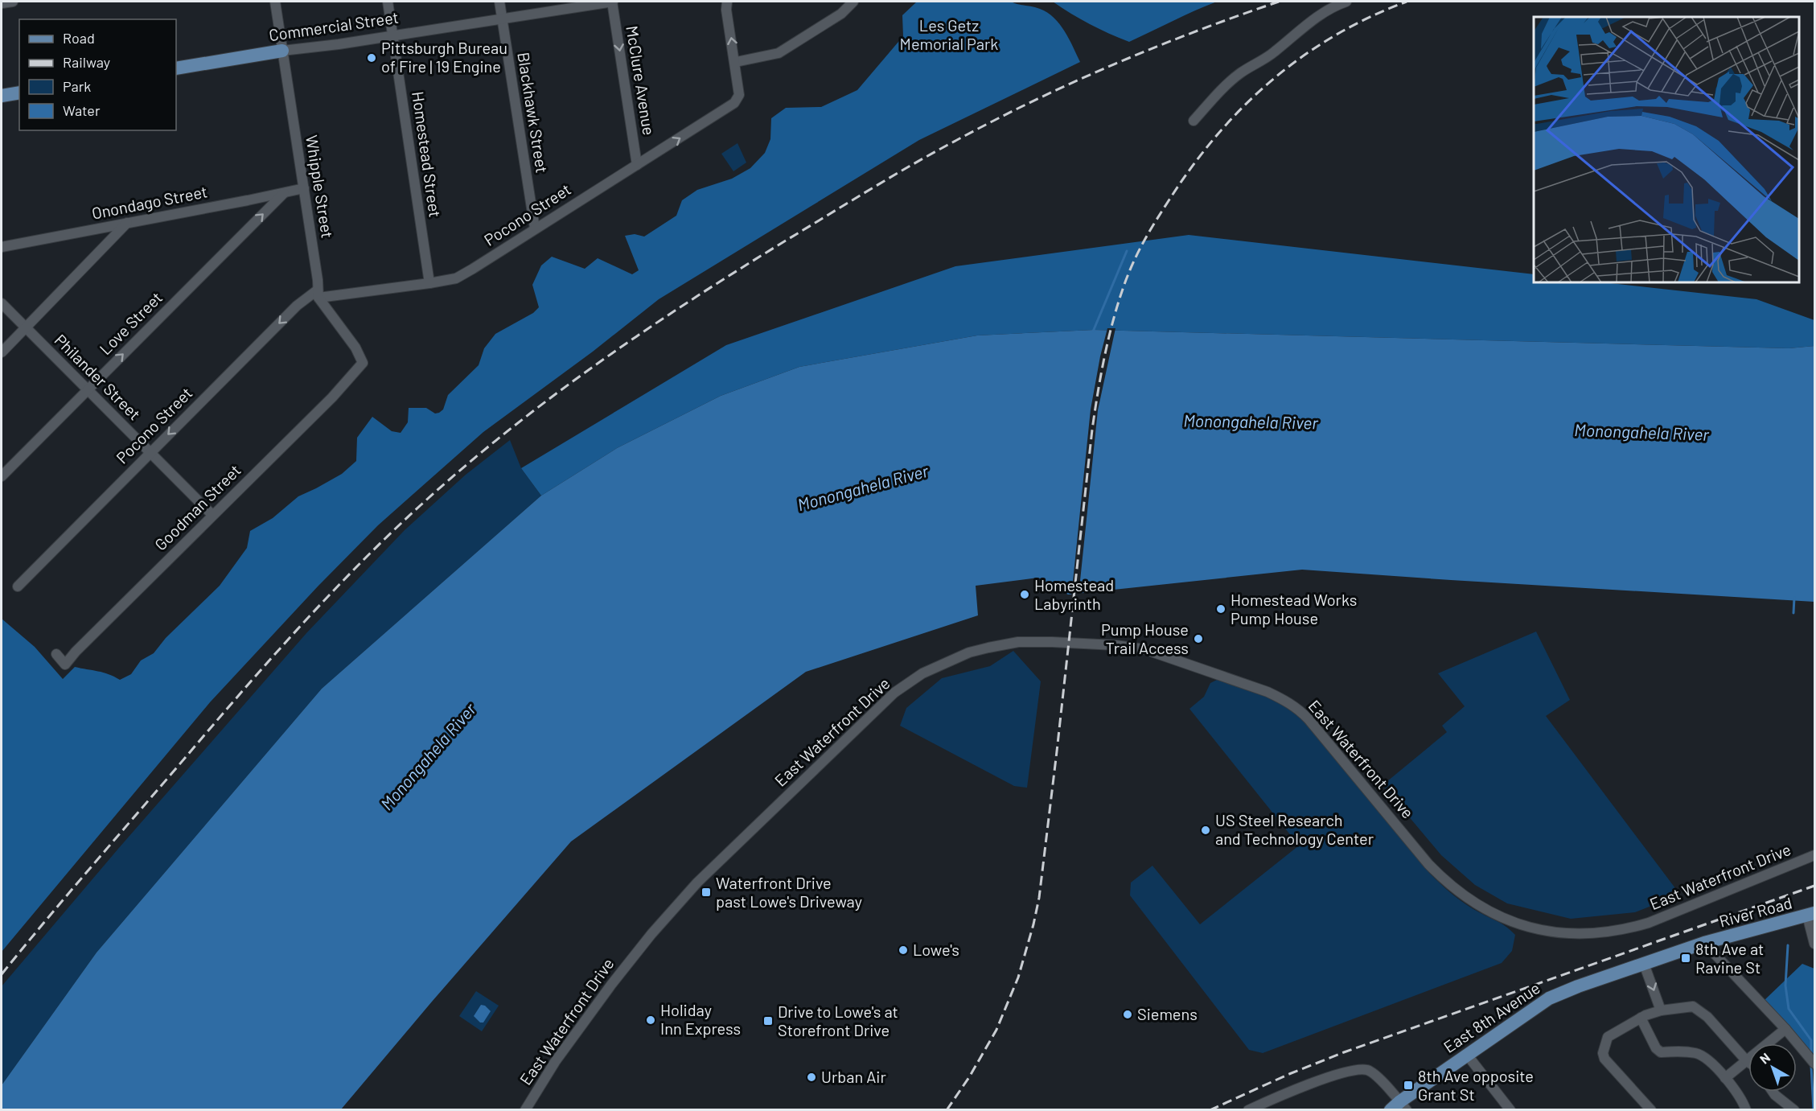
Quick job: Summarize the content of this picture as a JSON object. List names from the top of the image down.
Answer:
{
  "streets": {
    "main road": ["Commercial Street", "River Road", "East 8th Avenue"],
    "street": [
      "McClure Avenue",
      "Blackhawk Street",
      "Homestead Street",
      "Whipple Street",
      "Onondago Street",
      "Pocono Street",
      "Love Street",
      "Philander Street",
      "Goodman Street",
      "East Waterfront Drive"
    ]
  },
  "crossings": [
    ["Commercial Street", "McClure Avenue"],
    ["Commercial Street", "Blackhawk Street"],
    ["Commercial Street", "Homestead Street"],
    ["Commercial Street", "Whipple Street"],
    ["McClure Avenue", "Pocono Street"],
    ["Blackhawk Street", "Pocono Street"],
    ["Homestead Street", "Pocono Street"],
    ["Whipple Street", "Onondago Street"],
    ["Whipple Street", "Pocono Street"],
    ["Whipple Street", "Goodman Street"],
    ["Onondago Street", "Love Street"],
    ["Pocono Street", "Philander Street"],
    ["Pocono Street", "Goodman Street"],
    ["Love Street", "Philander Street"],
    ["Philander Street", "Goodman Street"],
    ["River Road", "East 8th Avenue"]
  ],
  "one_way": ["McClure Avenue", "Love Street"],
  "water": ["Monongahela River"],
  "parks": ["Les Getz Memorial Park"],
  "places": {
    "other": [
      "Pittsburgh Bureau of Fire | 19 Engine",
      "Homestead Labyrinth",
      "Homestead Works Pump House",
      "Pump House Trail Access",
      "US Steel Research and Technology Center",
      "Lowe's",
      "Siemens",
      "Holiday Inn Express",
      "Urban Air"
    ],
    "transit": [
      "Waterfront Drive past Lowe's Driveway",
      "8th Ave at Ravine St",
      "Drive to Lowe's at Storefront Drive",
      "8th Ave opposite Grant St"
    ]
  },
  "legend": [
    "Road",
    "Railway",
    "Park",
    "Water"
  ],
  "north": "top left"
}
